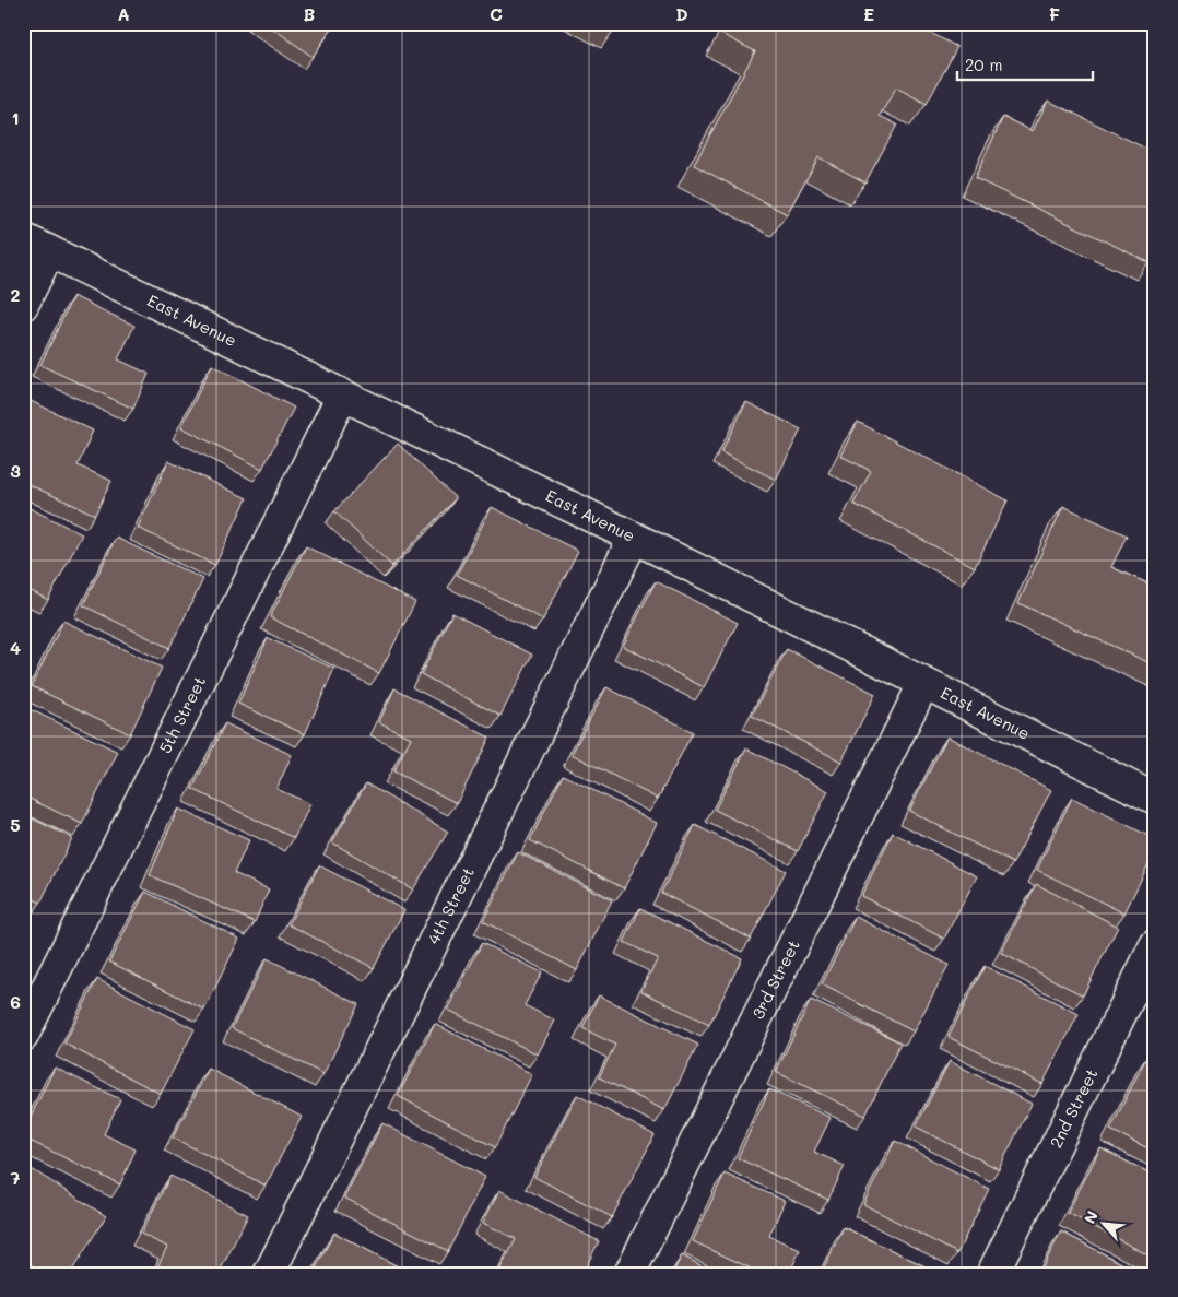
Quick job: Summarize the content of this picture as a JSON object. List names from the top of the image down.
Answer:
{
  "streets": {
    "street": [
      "East Avenue",
      "5th Street",
      "4th Street",
      "3rd Street",
      "2nd Street"
    ]
  },
  "crossings": [
    ["East Avenue", "5th Street"],
    ["East Avenue", "4th Street"],
    ["East Avenue", "3rd Street"]
  ],
  "scale_bar": "20 m",
  "north": "top left",
  "grid": {
    "columns": [
      "A",
      "B",
      "C",
      "D",
      "E",
      "F"
    ],
    "rows": [
      "1",
      "2",
      "3",
      "4",
      "5",
      "6",
      "7"
    ]
  }
}
